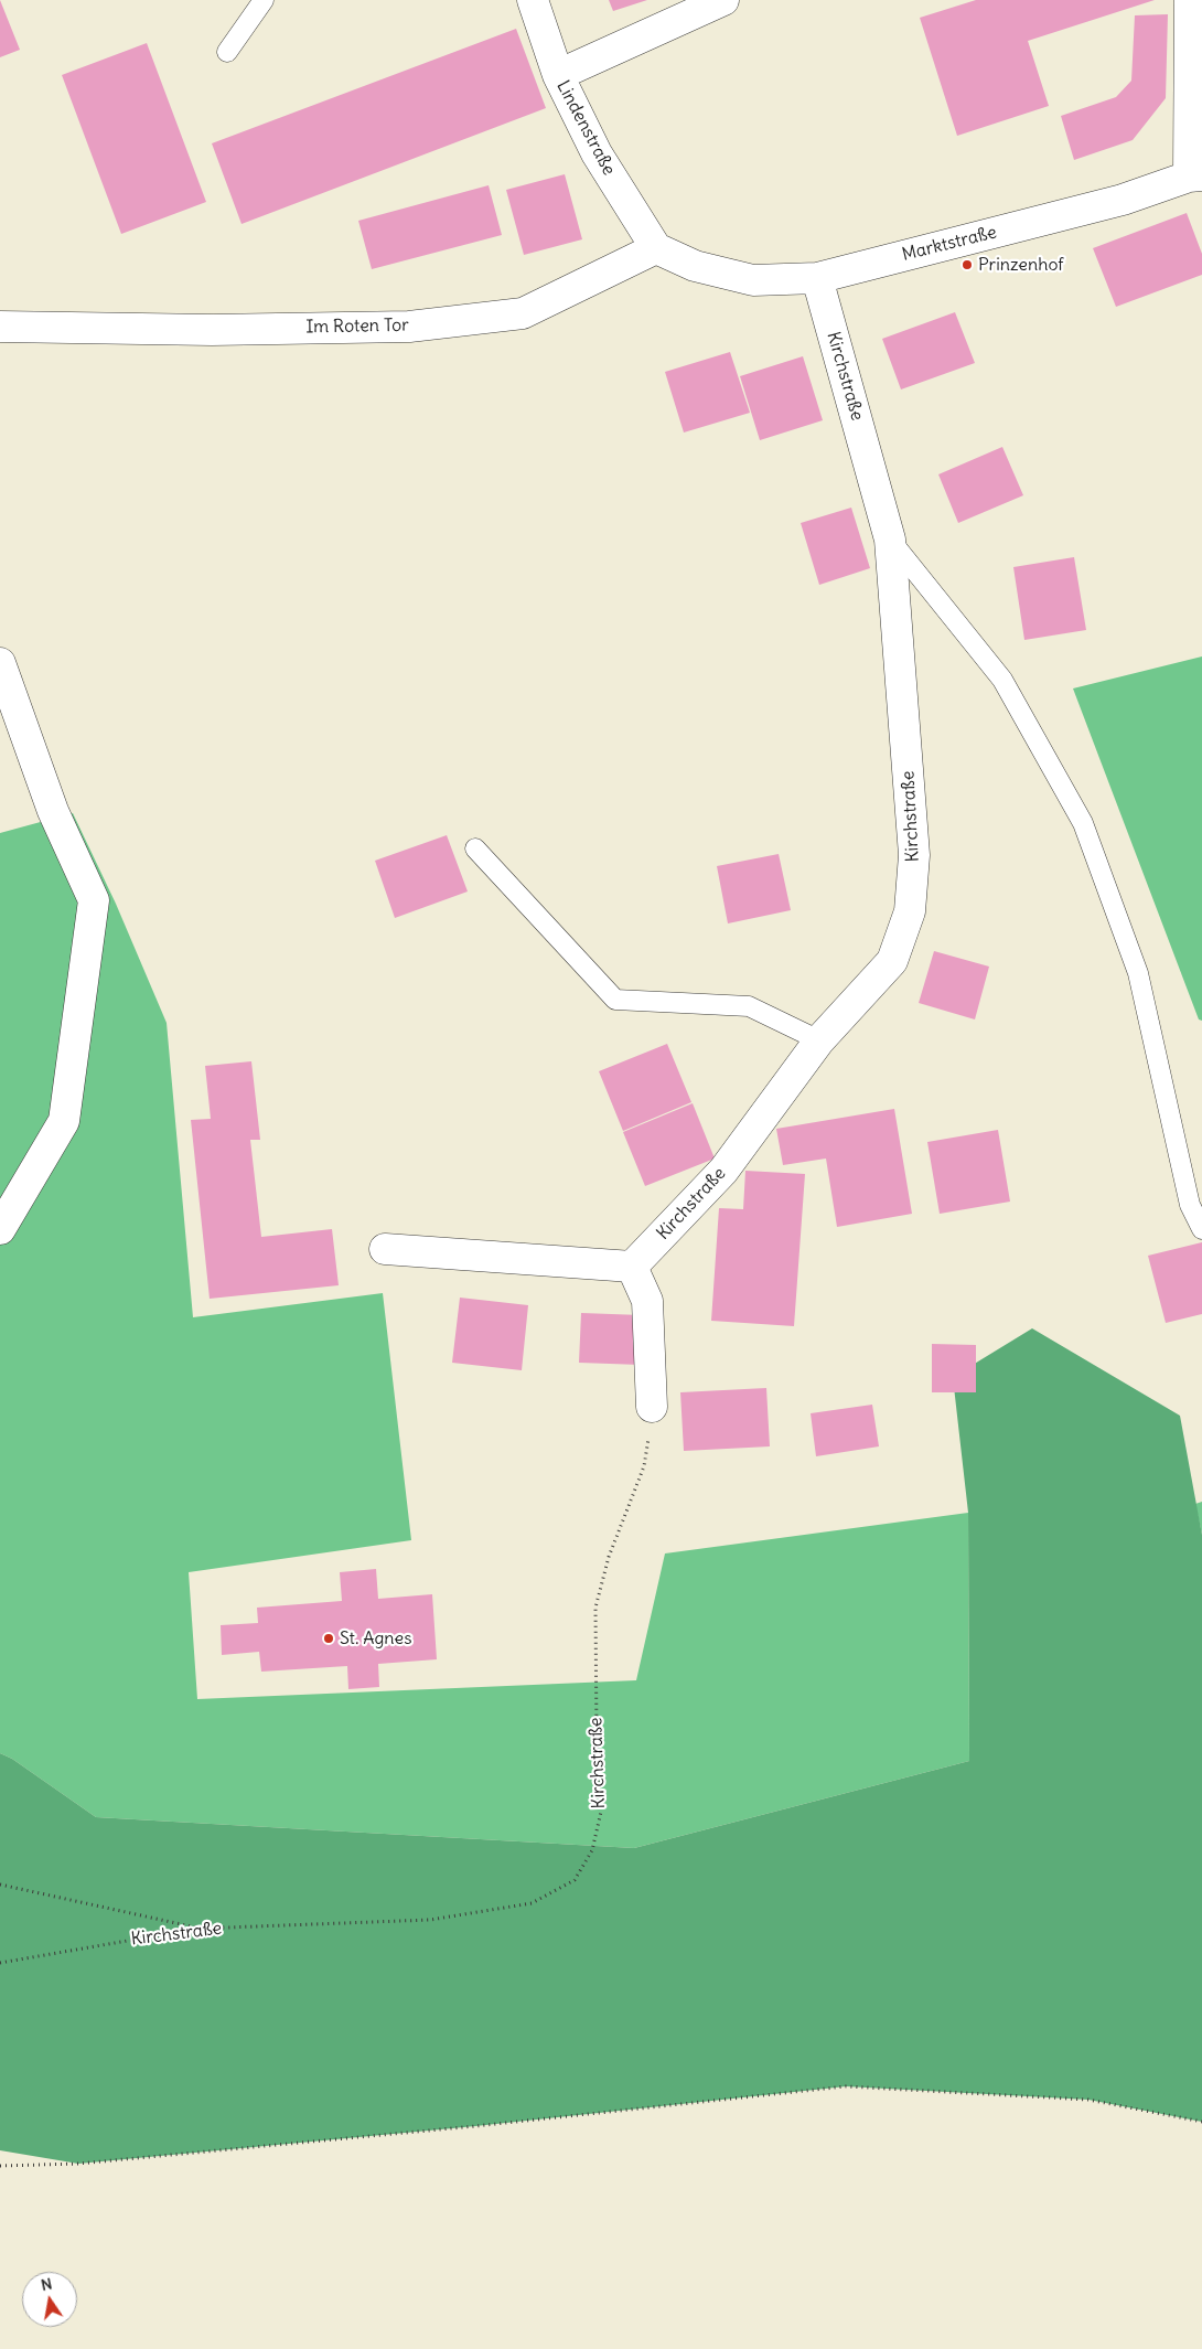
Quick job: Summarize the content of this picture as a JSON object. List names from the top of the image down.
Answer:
{
  "streets": {
    "street": [
      "Lindenstraße",
      "Marktstraße",
      "Im Roten Tor",
      "Kirchstraße"
    ]
  },
  "crossings": [
    ["Lindenstraße", "Marktstraße"],
    ["Lindenstraße", "Im Roten Tor"],
    ["Marktstraße", "Im Roten Tor"],
    ["Marktstraße", "Kirchstraße"]
  ],
  "places": ["Prinzenhof", "St. Agnes"],
  "north": "top"
}
